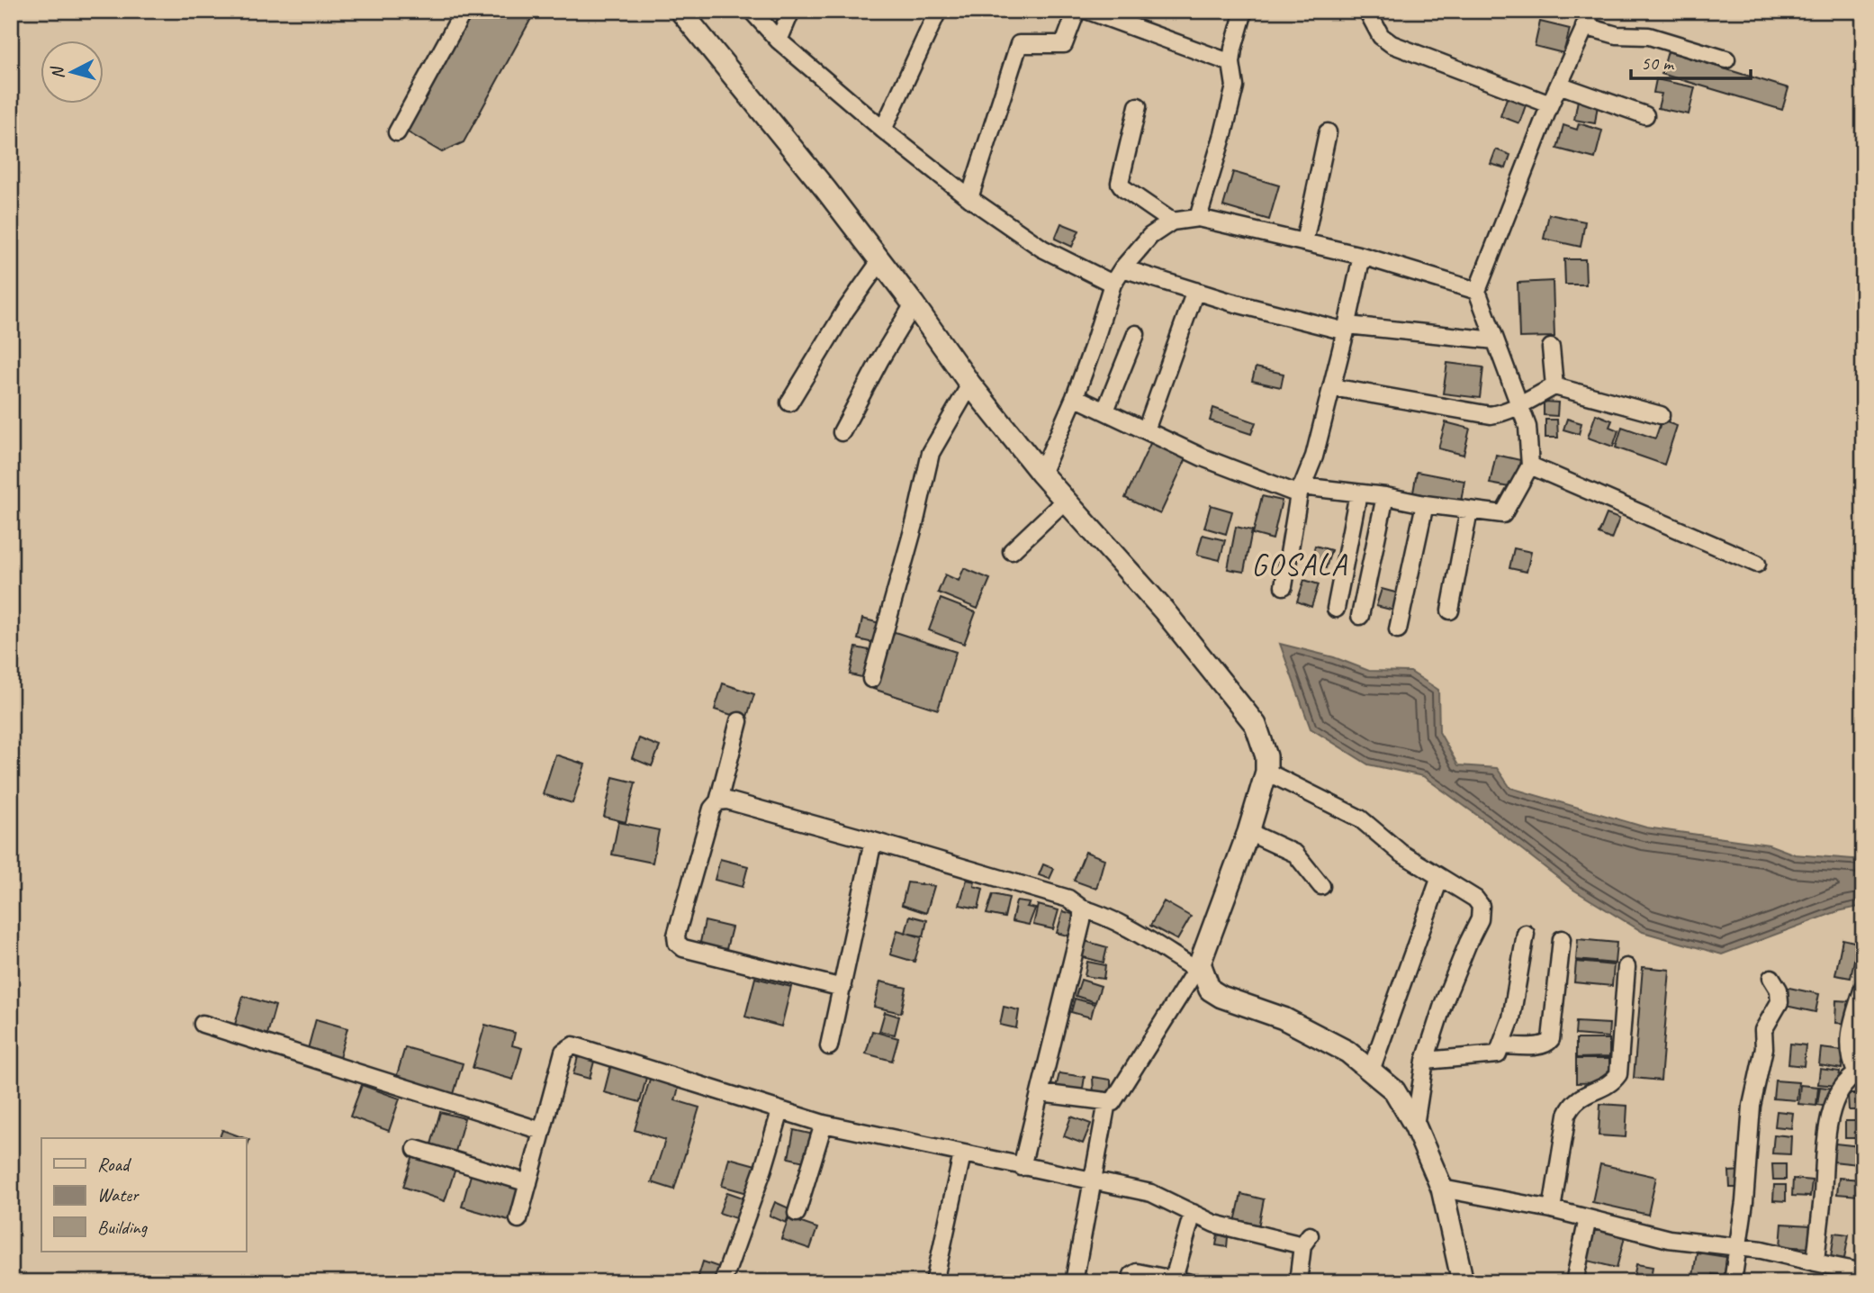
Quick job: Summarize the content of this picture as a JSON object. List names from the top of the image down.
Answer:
{
  "districts": ["GOSALA"],
  "legend": ["Road", "Water", "Building"],
  "scale_bar": "50 m",
  "north": "left"
}
